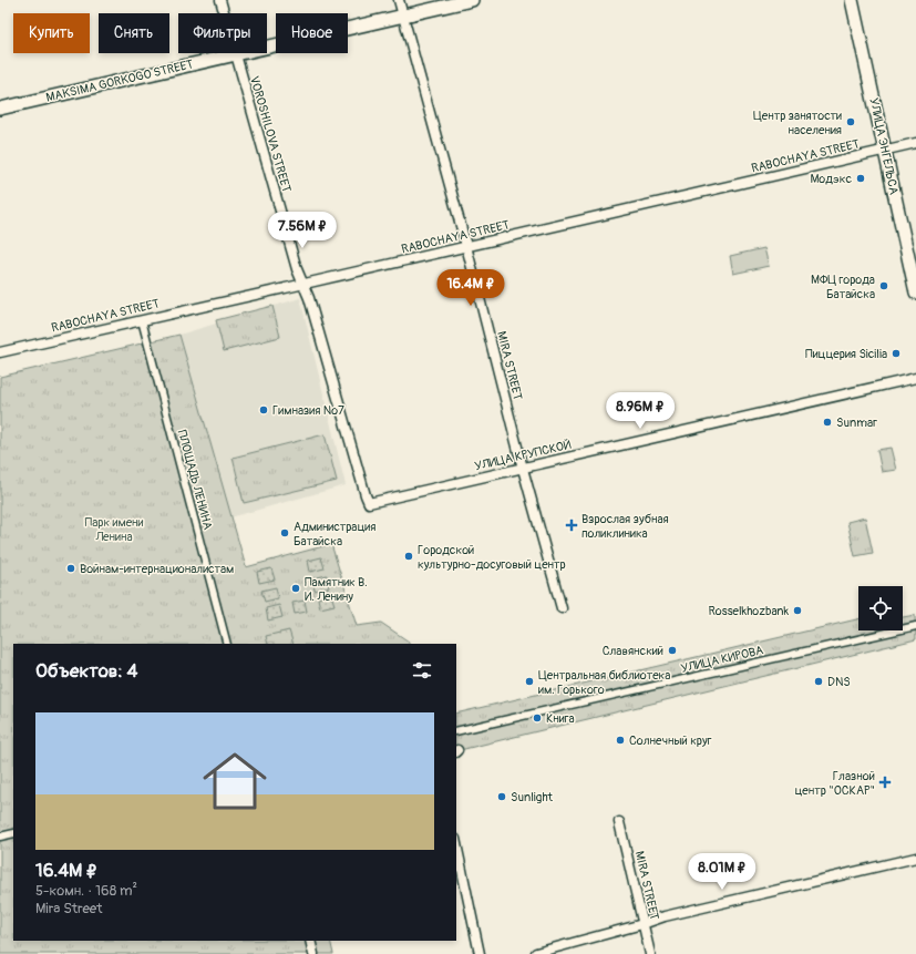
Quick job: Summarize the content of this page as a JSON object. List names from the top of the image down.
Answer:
{
  "streets": {
    "main road": ["MAKSIMA GORKOGO STREET", "УЛИЦА ЭНГЕЛЬСА"],
    "street": [
      "VOROSHILOVA STREET",
      "RABOCHAYA STREET",
      "MIRA STREET",
      "УЛИЦА КРУПСКОЙ",
      "ПЛОЩАДЬ ЛЕНИНА",
      "УЛИЦА КИРОВА"
    ]
  },
  "crossings": [
    ["MAKSIMA GORKOGO STREET", "VOROSHILOVA STREET"],
    ["MAKSIMA GORKOGO STREET", "MIRA STREET"],
    ["VOROSHILOVA STREET", "RABOCHAYA STREET"],
    ["VOROSHILOVA STREET", "УЛИЦА КРУПСКОЙ"],
    ["УЛИЦА ЭНГЕЛЬСА", "RABOCHAYA STREET"],
    ["RABOCHAYA STREET", "MIRA STREET"],
    ["RABOCHAYA STREET", "ПЛОЩАДЬ ЛЕНИНА"],
    ["MIRA STREET", "УЛИЦА КРУПСКОЙ"]
  ],
  "parks": ["Парк имени Ленина"],
  "places": {
    "other": [
      "Центр занятости населения",
      "Модэкс",
      "МФЦ города Батайска",
      "Пиццерия Sicilia",
      "Гимназия №7",
      "Sunmar",
      "Администрация Батайска",
      "Городской культурно-досуговый центр",
      "Войнам-интернационалистам",
      "Памятник В. И. Ленину",
      "Rosselkhozbank",
      "Славянский",
      "Центральная библиотека им. Горького",
      "DNS",
      "Книга",
      "Солнечный круг",
      "Sunlight"
    ],
    "health": ["Взрослая зубная поликлиника", "Глазной центр \"ОСКАР\""]
  },
  "page": {
    "chip": [
      "Купить",
      "Снять",
      "Фильтры",
      "Новое"
    ],
    "price": [
      "7.56M ₽",
      "16.4M ₽",
      "8.96M ₽",
      "8.01M ₽"
    ],
    "heading": "Объектов: 4",
    "list": [
      {
        "name": "16.4M ₽",
        "note": "5-комн. · 168 m² · Mira Street"
      }
    ]
  }
}
